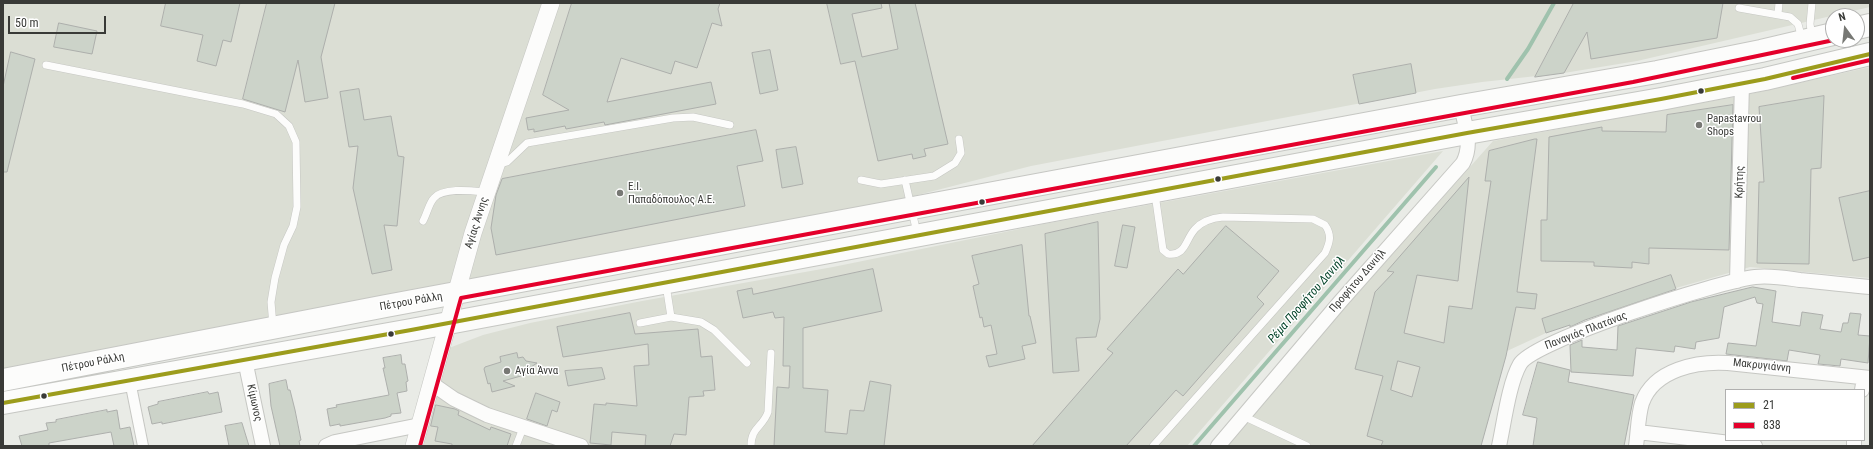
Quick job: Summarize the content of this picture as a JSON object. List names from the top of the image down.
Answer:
{
  "streets": {
    "main road": ["Πέτρου Ράλλη"],
    "street": [
      "Κρήτης",
      "Αγίας Άννης",
      "Προφήτου Δανιήλ",
      "Παναγιάς Πλατάνας",
      "Μακρυγιάννη",
      "Κίμωνος"
    ]
  },
  "crossings": [
    ["Κρήτης", "Παναγιάς Πλατάνας"],
    ["Αγίας Άννης", "Πέτρου Ράλλη"],
    ["Προφήτου Δανιήλ", "Πέτρου Ράλλη"]
  ],
  "water": ["Ρέμα Προφήτου Δανιήλ"],
  "places": ["Papastavrou Shops", "Ε.Ι. Παπαδόπουλος Α.Ε.", "Αγία Άννα"],
  "lines": ["transit line 838", "transit line 21"],
  "legend": ["21", "838"],
  "scale_bar": "50 m",
  "north": "top"
}
